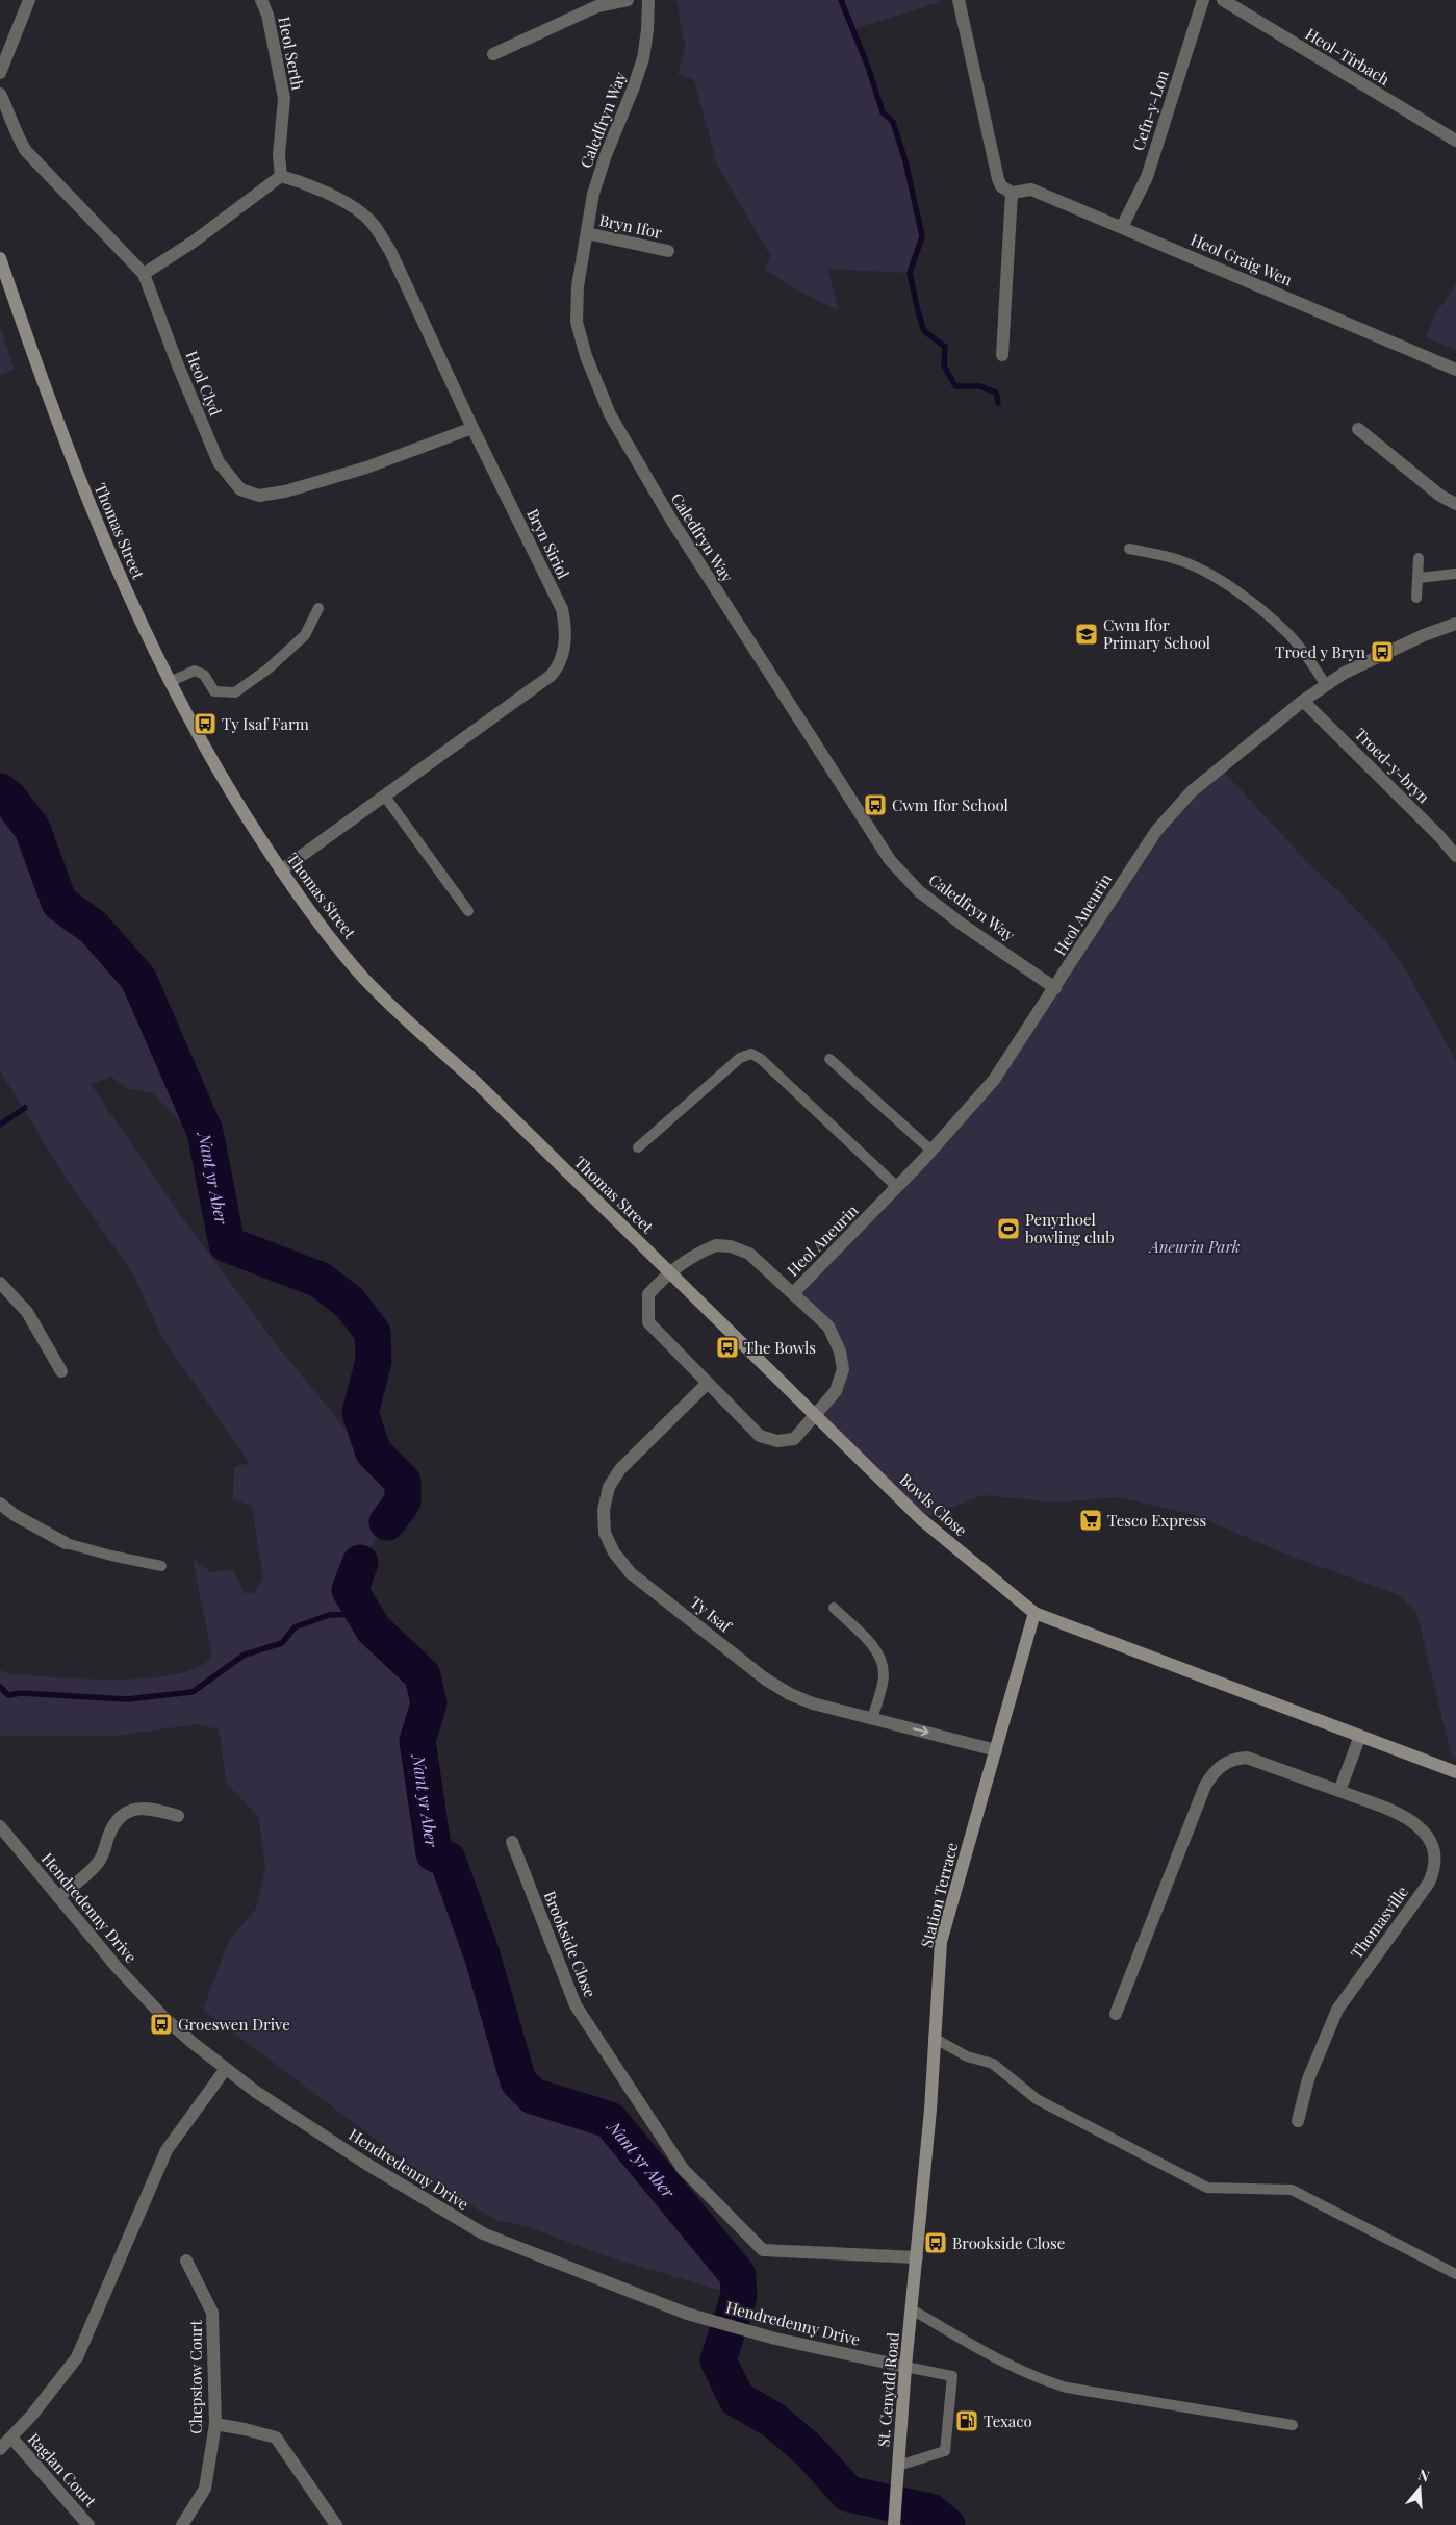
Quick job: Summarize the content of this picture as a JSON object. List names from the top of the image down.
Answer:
{
  "streets": {
    "main road": [
      "Thomas Street",
      "Bowls Close",
      "Station Terrace",
      "St. Cenydd Road"
    ],
    "street": [
      "Heol Serth",
      "Heol-Tirbach",
      "Cefn-y-Lon",
      "Caledfryn Way",
      "Bryn Ifor",
      "Heol Graig Wen",
      "Heol Clyd",
      "Bryn Siriol",
      "Troed-y-bryn",
      "Heol Aneurin",
      "Ty Isaf",
      "Hendredenny Drive",
      "Thomasville",
      "Brookside Close",
      "Chepstow Court",
      "Raglan Court"
    ]
  },
  "crossings": [
    ["Heol Serth", "Bryn Siriol"],
    ["Cefn-y-Lon", "Heol Graig Wen"],
    ["Caledfryn Way", "Bryn Ifor"],
    ["Caledfryn Way", "Heol Aneurin"],
    ["Heol Clyd", "Bryn Siriol"],
    ["Thomas Street", "Bryn Siriol"],
    ["Thomas Street", "Heol Aneurin"],
    ["Thomas Street", "Bowls Close"],
    ["Troed-y-bryn", "Heol Aneurin"],
    ["Heol Aneurin", "Bowls Close"],
    ["Bowls Close", "Station Terrace"],
    ["Ty Isaf", "Station Terrace"],
    ["Station Terrace", "Brookside Close"],
    ["Station Terrace", "St. Cenydd Road"],
    ["Hendredenny Drive", "St. Cenydd Road"],
    ["Brookside Close", "St. Cenydd Road"]
  ],
  "water": ["Nant yr Aber"],
  "parks": ["Aneurin Park"],
  "places": {
    "school or university": ["Cwm Ifor Primary School"],
    "bus stop": [
      "Troed y Bryn",
      "Ty Isaf Farm",
      "Cwm Ifor School",
      "The Bowls",
      "Groeswen Drive",
      "Brookside Close"
    ],
    "sports": ["Penyrhoel bowling club"],
    "supermarket": ["Tesco Express"],
    "fuel station": ["Texaco"]
  },
  "north": "top"
}
